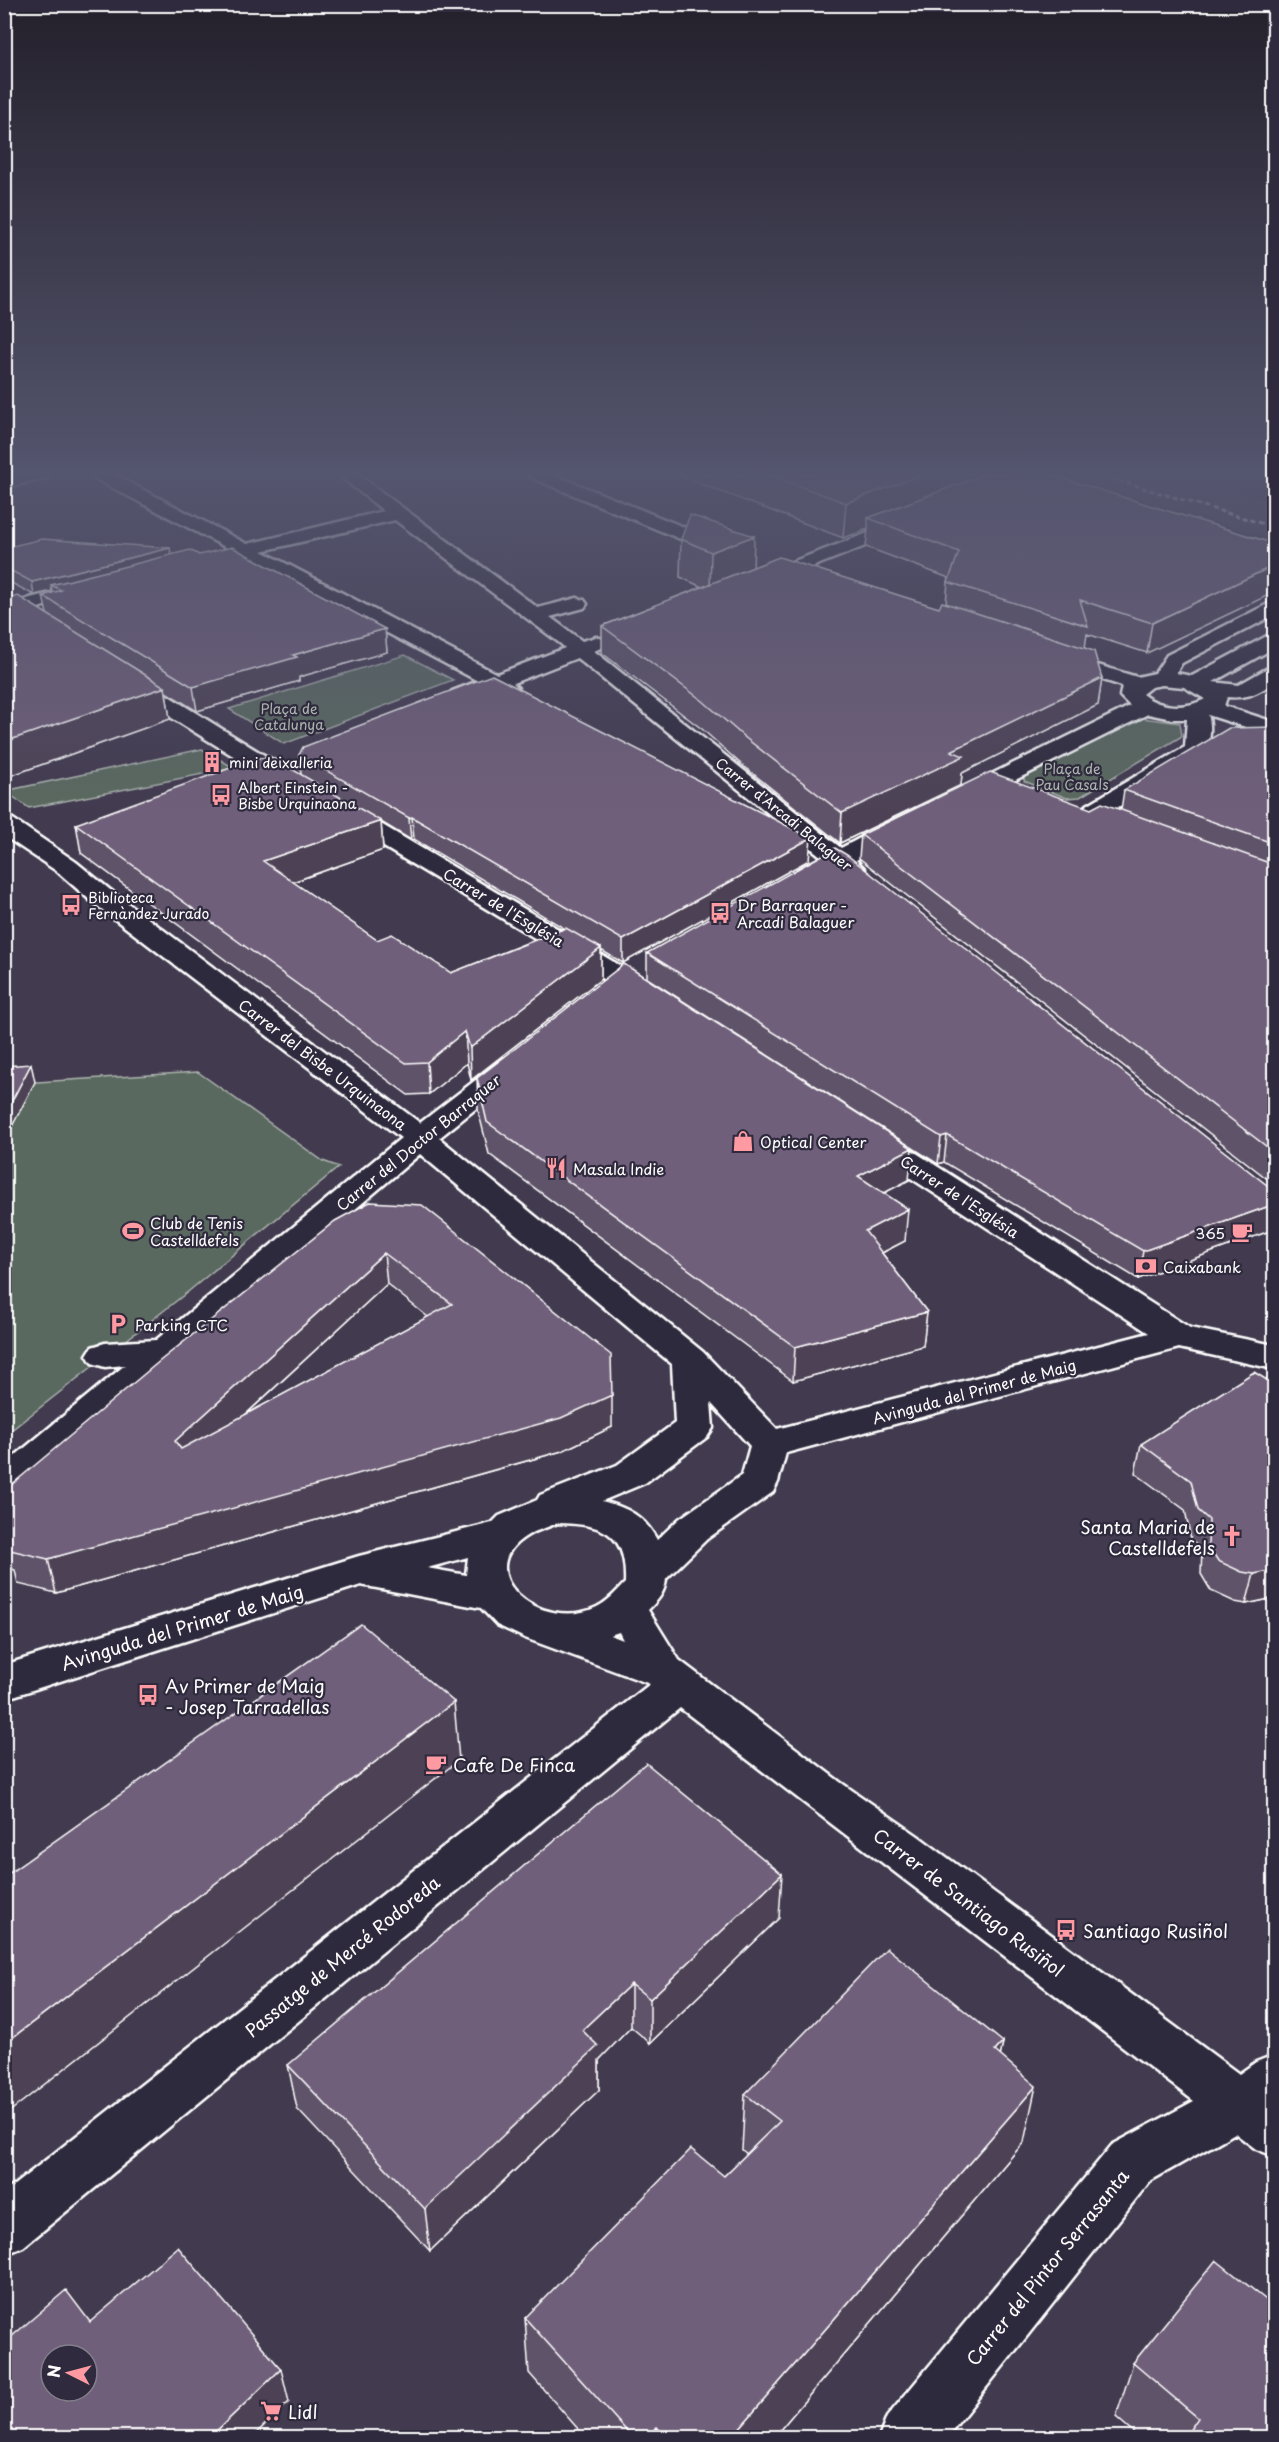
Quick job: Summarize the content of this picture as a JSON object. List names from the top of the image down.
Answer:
{
  "streets": {
    "street": [
      "Carrer d'Arcadi Balaguer",
      "Carrer de l'Església",
      "Carrer del Bisbe Urquinaona",
      "Carrer del Doctor Barraquer",
      "Avinguda del Primer de Maig",
      "Carrer de Santiago Rusiñol",
      "Passatge de Mercé Rodoreda",
      "Carrer del Pintor Serrasanta"
    ]
  },
  "crossings": [
    ["Carrer de l'Església", "Avinguda del Primer de Maig"],
    ["Carrer del Bisbe Urquinaona", "Carrer del Doctor Barraquer"],
    ["Carrer del Bisbe Urquinaona", "Avinguda del Primer de Maig"],
    ["Avinguda del Primer de Maig", "Carrer de Santiago Rusiñol"],
    ["Carrer de Santiago Rusiñol", "Passatge de Mercé Rodoreda"],
    ["Carrer de Santiago Rusiñol", "Carrer del Pintor Serrasanta"]
  ],
  "parks": ["Plaça de Catalunya", "Plaça de Pau Casals"],
  "places": {
    "building": ["mini deixalleria"],
    "bus stop": [
      "Albert Einstein - Bisbe Urquinaona",
      "Biblioteca Fernàndez Jurado",
      "Dr Barraquer - Arcadi Balaguer",
      "Av Primer de Maig - Josep Tarradellas",
      "Santiago Rusiñol"
    ],
    "shop": ["Optical Center"],
    "restaurant": ["Masala Indie"],
    "sports": ["Club de Tenis Castelldefels"],
    "cafe": ["365", "Cafe De Finca"],
    "bank": ["Caixabank"],
    "parking": ["Parking CTC"],
    "church": ["Santa Maria de Castelldefels"],
    "supermarket": ["Lidl"]
  },
  "north": "left"
}
